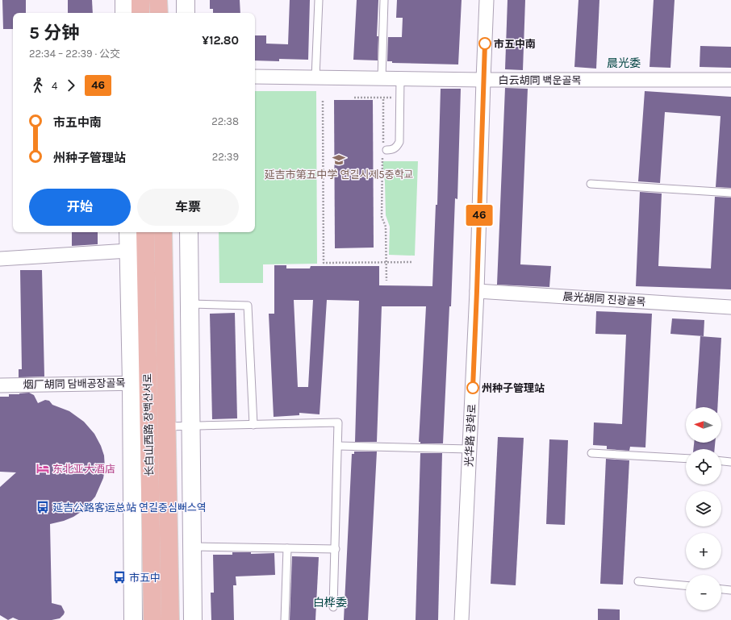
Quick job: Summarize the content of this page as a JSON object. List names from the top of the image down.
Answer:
{
  "streets": {
    "main road": ["长白山西路 장백산서로"],
    "street": [
      "白云胡同 백운골목",
      "晨光胡同 진광골목",
      "烟厂胡同 담배공장골목",
      "光华路 광화로"
    ]
  },
  "crossings": [
    ["白云胡同 백운골목", "光华路 광화로"],
    ["晨光胡同 진광골목", "光华路 광화로"],
    ["烟厂胡同 담배공장골목", "长白山西路 장백산서로"]
  ],
  "districts": ["晨光委", "白桦委"],
  "places": {
    "other": ["市五中南", "州种子管理站"],
    "school or university": ["延吉市第五中学 연길시제5중학교"],
    "hotel": ["东北亚大酒店"],
    "bus stop": ["延吉公路客运总站 연길중심뻐스역", "市五中"]
  },
  "lines": ["bus line 46"],
  "north": "left",
  "page": {
    "on_map": "46",
    "heading": ["5 分钟", "22:34 – 22:39 · 公交", "¥12.80"],
    "legs": ["4", "46"],
    "list": [
      {
        "name": "市五中南",
        "value": "22:38"
      },
      {
        "name": "州种子管理站",
        "value": "22:39"
      }
    ],
    "buttons": ["开始", "车票"],
    "map_buttons": ["+", "−"]
  }
}
